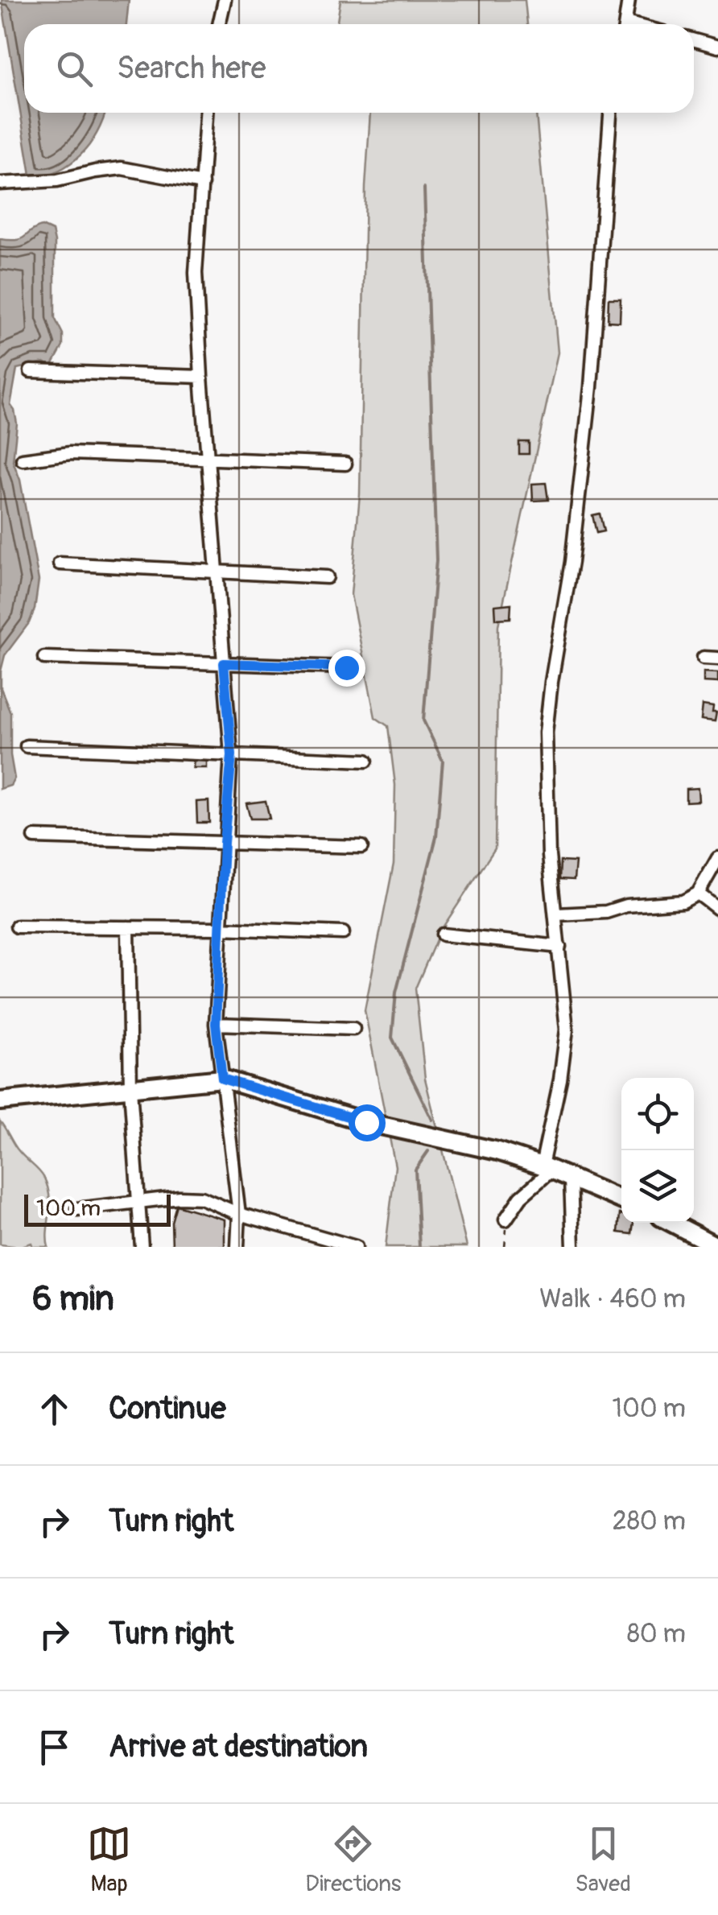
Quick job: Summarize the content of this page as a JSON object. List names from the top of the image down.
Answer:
{
  "scale_bar": "100 m",
  "page": {
    "search": "Search here",
    "scale": "100 m",
    "heading": ["6 min", "Walk · 460 m"],
    "list": [
      ["Continue", "100 m"],
      ["Turn right", "280 m"],
      ["Turn right", "80 m"],
      "Arrive at destination"
    ],
    "nav": ["Map", "Directions", "Saved"]
  }
}
